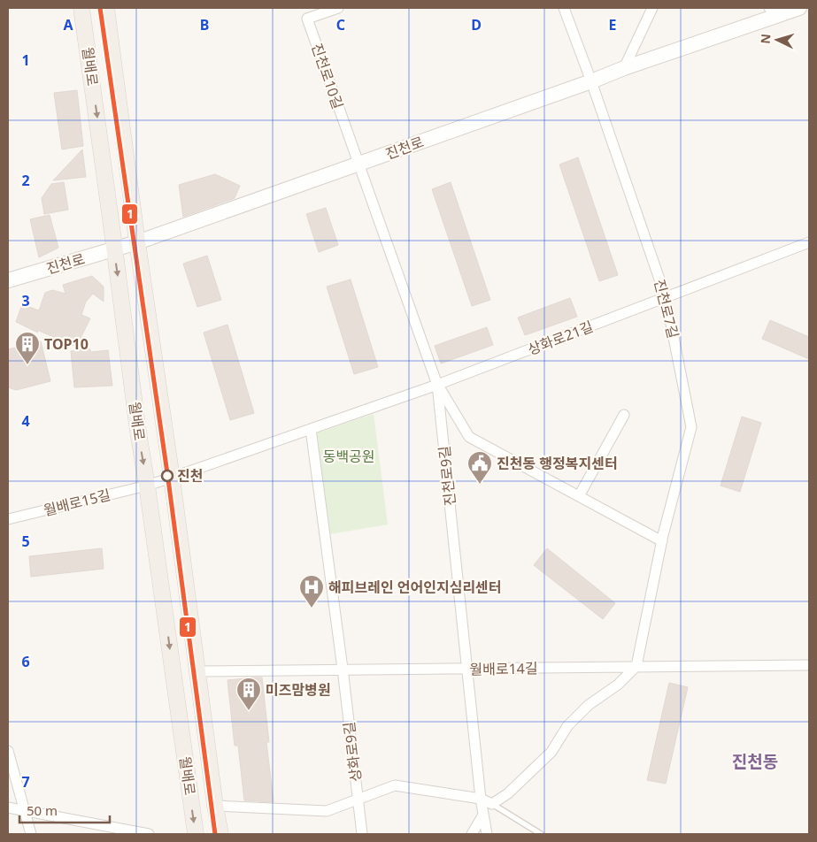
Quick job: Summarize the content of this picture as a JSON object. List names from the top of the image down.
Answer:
{
  "streets": {
    "main road": ["월배로", "진천로"],
    "street": [
      "진천로10길",
      "진천로7길",
      "상화로21길",
      "진천로9길",
      "월배로15길",
      "월배로14길",
      "상화로9길"
    ]
  },
  "crossings": [
    ["월배로", "진천로"],
    ["월배로", "상화로21길"],
    ["월배로", "월배로15길"],
    ["월배로", "월배로14길"],
    ["월배로", "상화로9길"],
    ["진천로10길", "진천로"],
    ["진천로10길", "진천로9길"],
    ["진천로", "진천로7길"],
    ["진천로", "진천로9길"],
    ["진천로7길", "상화로21길"],
    ["진천로7길", "월배로14길"],
    ["상화로21길", "진천로9길"],
    ["상화로21길", "월배로15길"],
    ["진천로9길", "월배로14길"],
    ["월배로14길", "상화로9길"]
  ],
  "districts": ["진천동"],
  "parks": ["동백공원"],
  "places": {
    "building": ["TOP10", "미즈맘병원"],
    "other": ["진천"],
    "public building": ["진천동 행정복지센터"],
    "hospital": ["해피브레인 언어인지심리센터"]
  },
  "lines": ["transit line 1"],
  "scale_bar": "50 m",
  "north": "left",
  "grid": {
    "columns": [
      "A",
      "B",
      "C",
      "D",
      "E"
    ],
    "rows": [
      "1",
      "2",
      "3",
      "4",
      "5",
      "6",
      "7"
    ]
  }
}
